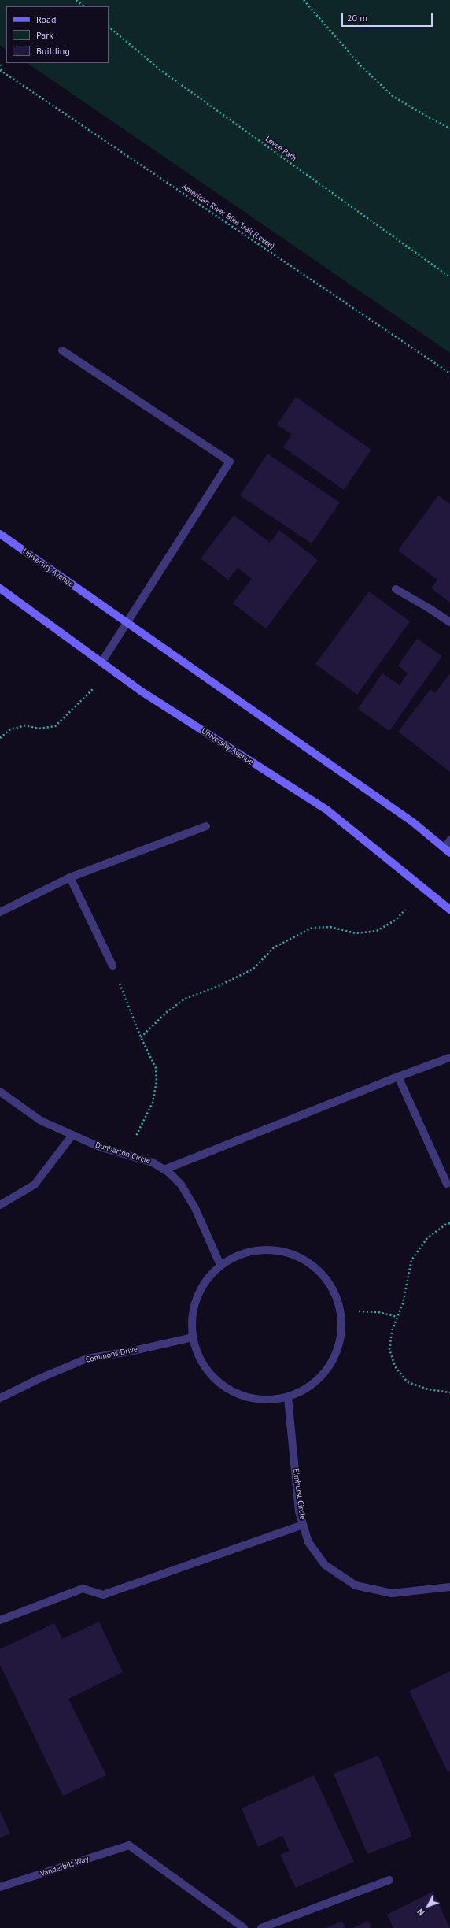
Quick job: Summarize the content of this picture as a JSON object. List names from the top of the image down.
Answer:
{
  "streets": {
    "street": [
      "University Avenue",
      "Dunbarton Circle",
      "Commons Drive",
      "Elmhurst Circle",
      "Vanderbilt Way"
    ],
    "path": ["Levee Path", "American River Bike Trail (Levee)"]
  },
  "legend": ["Road", "Park", "Building"],
  "scale_bar": "20 m",
  "north": "bottom left"
}
